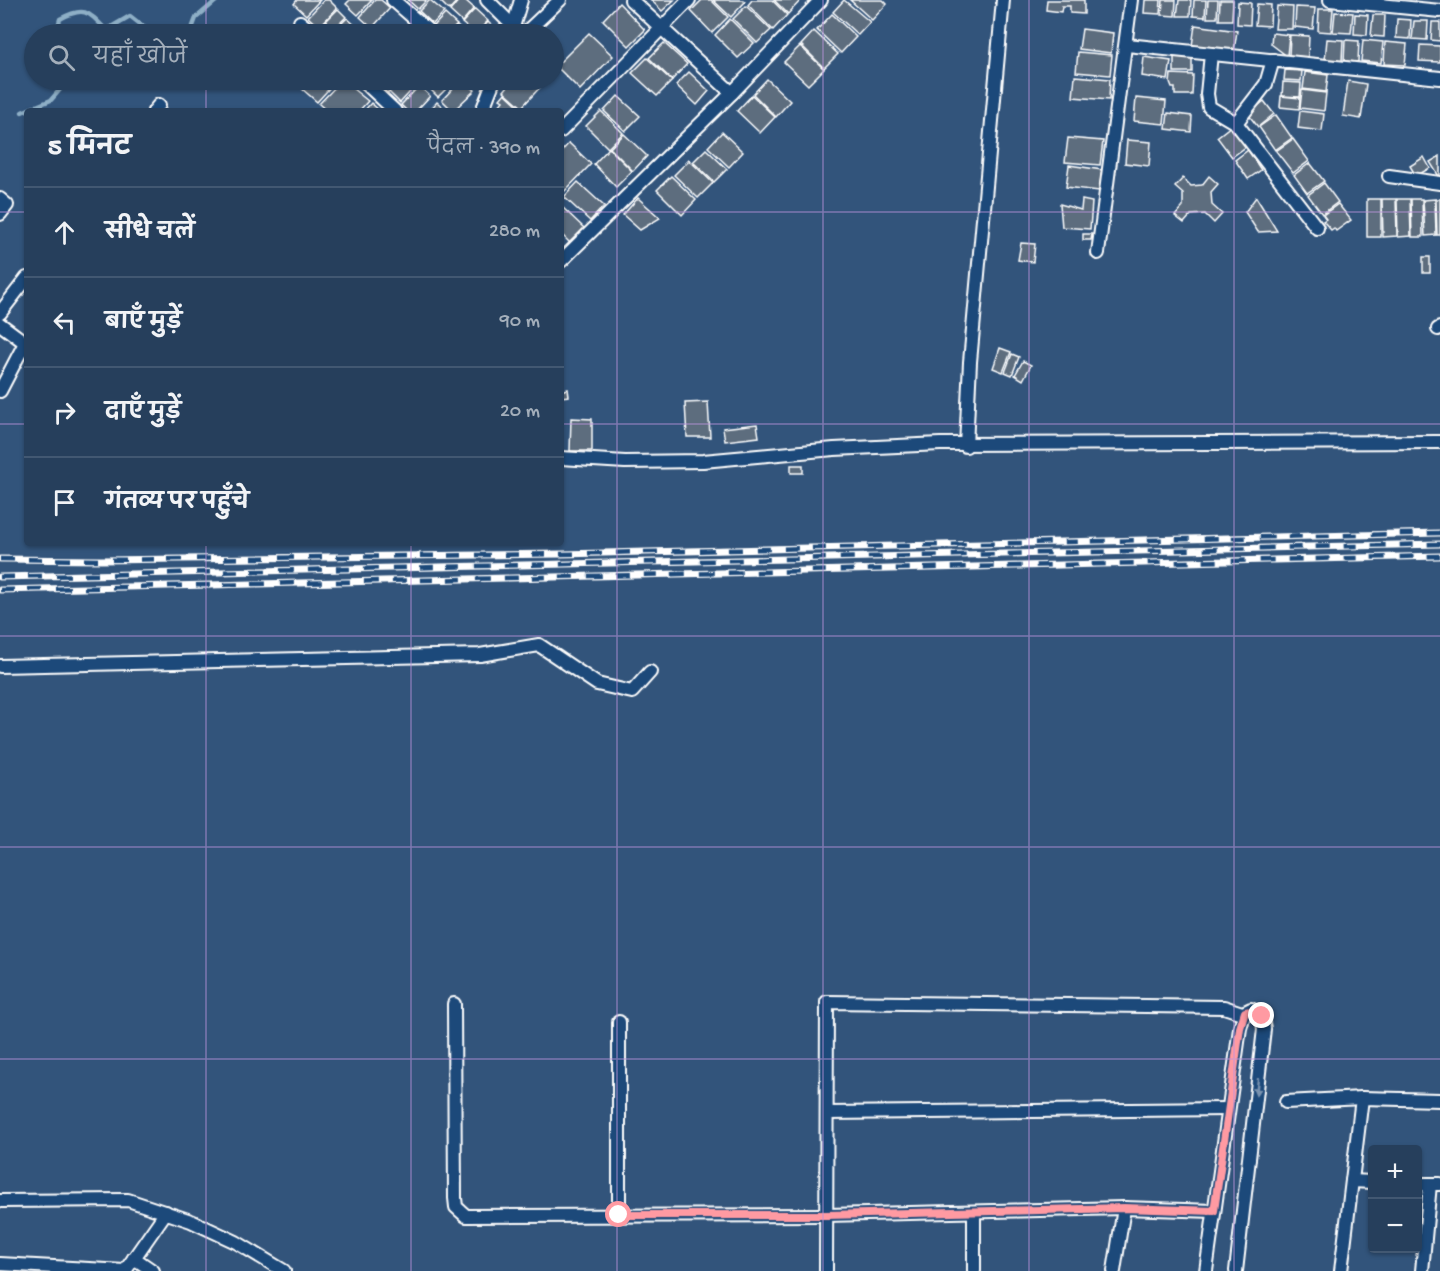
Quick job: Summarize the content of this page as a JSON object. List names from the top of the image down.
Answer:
{
  "page": {
    "search": "यहाँ खोजें",
    "heading": ["5 मिनट", "पैदल · 390 m"],
    "list": [
      ["सीधे चलें", "280 m"],
      ["बाएँ मुड़ें", "90 m"],
      ["दाएँ मुड़ें", "20 m"],
      "गंतव्य पर पहुँचे"
    ],
    "map_buttons": ["+", "−"]
  }
}
